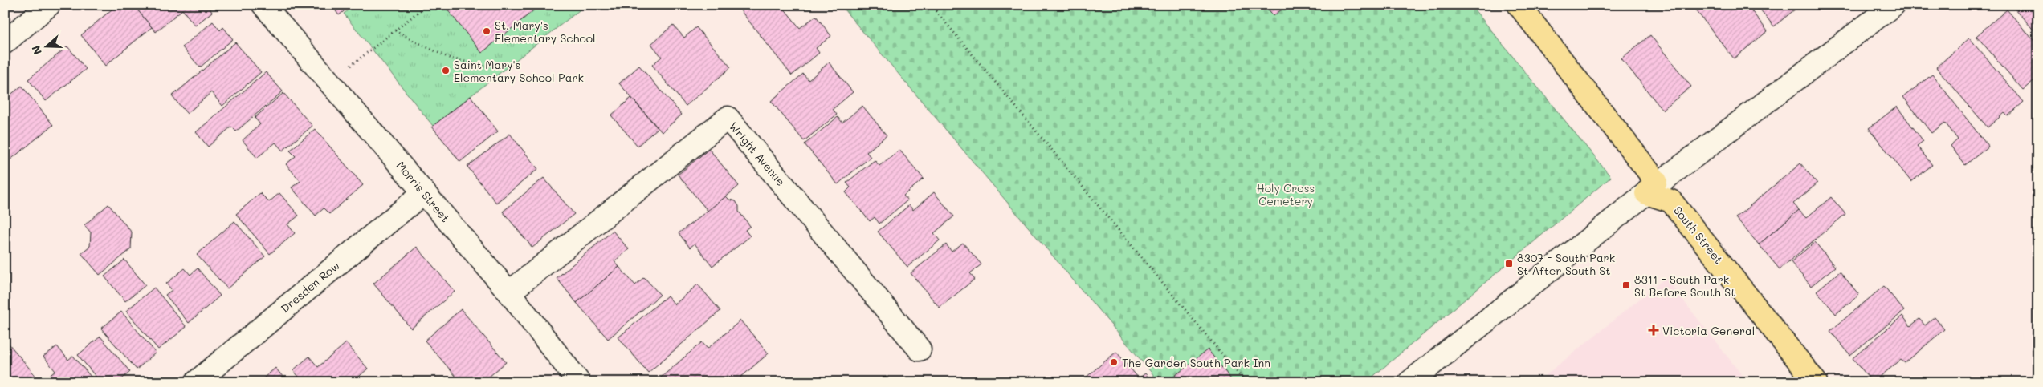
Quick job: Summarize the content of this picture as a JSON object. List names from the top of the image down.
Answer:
{
  "streets": {
    "main road": ["South Street"],
    "street": ["Wright Avenue", "Morris Street", "Dresden Row"]
  },
  "crossings": [
    ["Wright Avenue", "Morris Street"],
    ["Morris Street", "Dresden Row"]
  ],
  "parks": ["Holy Cross Cemetery"],
  "places": {
    "other": ["St. Mary's Elementary School", "Saint Mary's Elementary School Park", "The Garden South Park Inn"],
    "transit": ["8307 - South Park St After South St", "8311 - South Park St Before South St"],
    "health": ["Victoria General"]
  },
  "north": "left"
}
